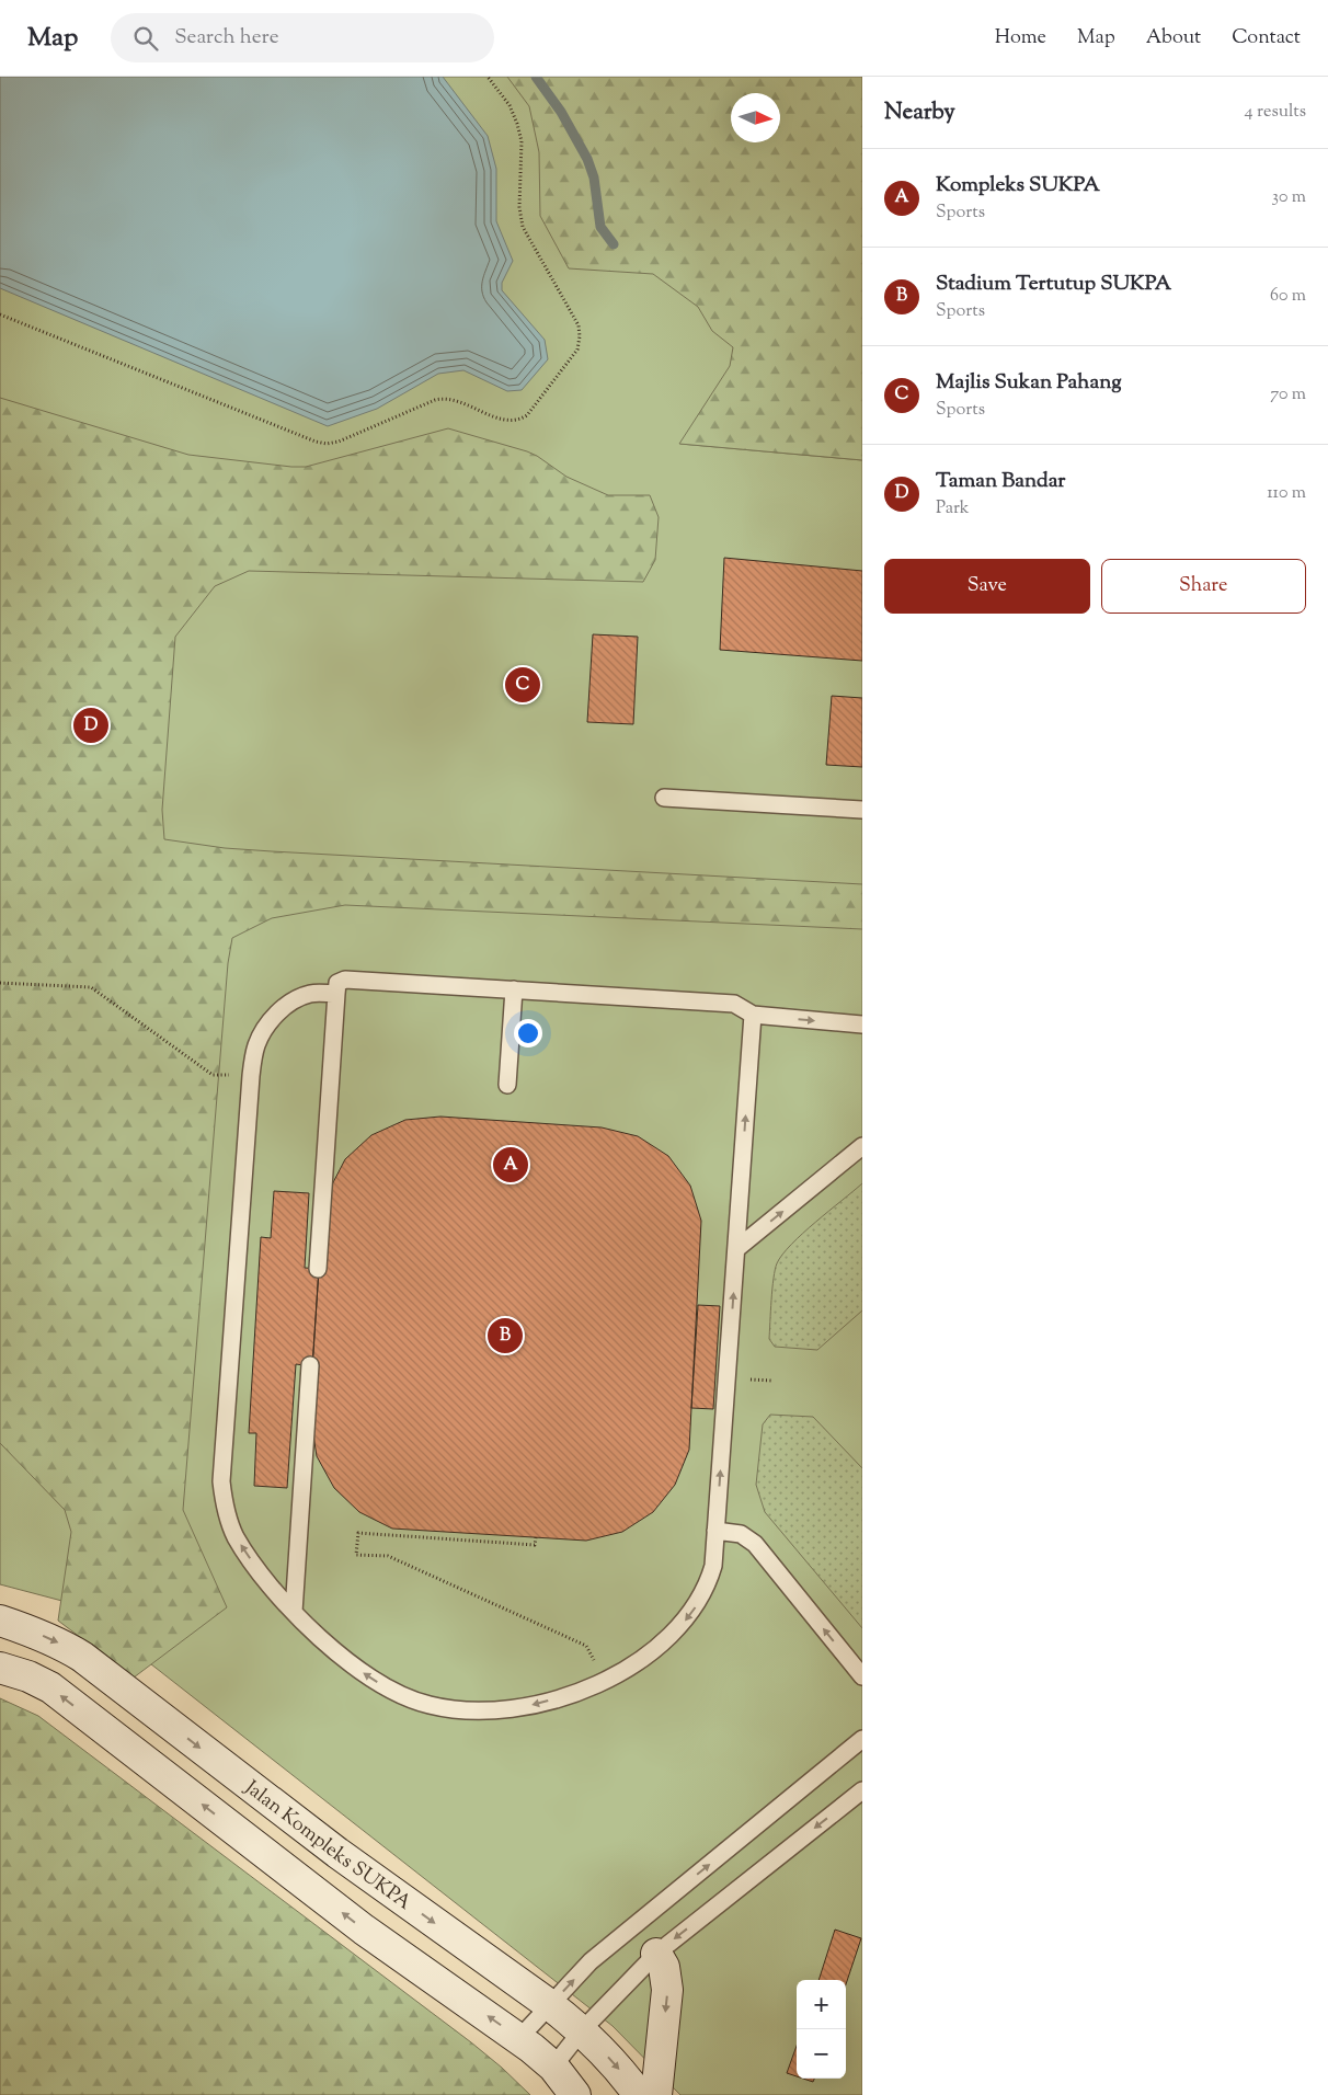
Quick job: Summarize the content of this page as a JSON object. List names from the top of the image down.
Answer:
{
  "streets": {
    "street": ["Jalan Kompleks SUKPA"]
  },
  "north": "right",
  "page": {
    "header": "Map",
    "search": "Search here",
    "nav": [
      "Home",
      "Map",
      "About",
      "Contact"
    ],
    "heading": ["Nearby", "4 results"],
    "list": [
      {
        "mark": "A",
        "name": "Kompleks SUKPA",
        "note": "Sports",
        "value": "30 m"
      },
      {
        "mark": "B",
        "name": "Stadium Tertutup SUKPA",
        "note": "Sports",
        "value": "60 m"
      },
      {
        "mark": "C",
        "name": "Majlis Sukan Pahang",
        "note": "Sports",
        "value": "70 m"
      },
      {
        "mark": "D",
        "name": "Taman Bandar",
        "note": "Park",
        "value": "110 m"
      }
    ],
    "buttons": ["Save", "Share"],
    "pins": [
      "C",
      "D",
      "A",
      "B"
    ],
    "map_buttons": ["+", "−"]
  }
}
